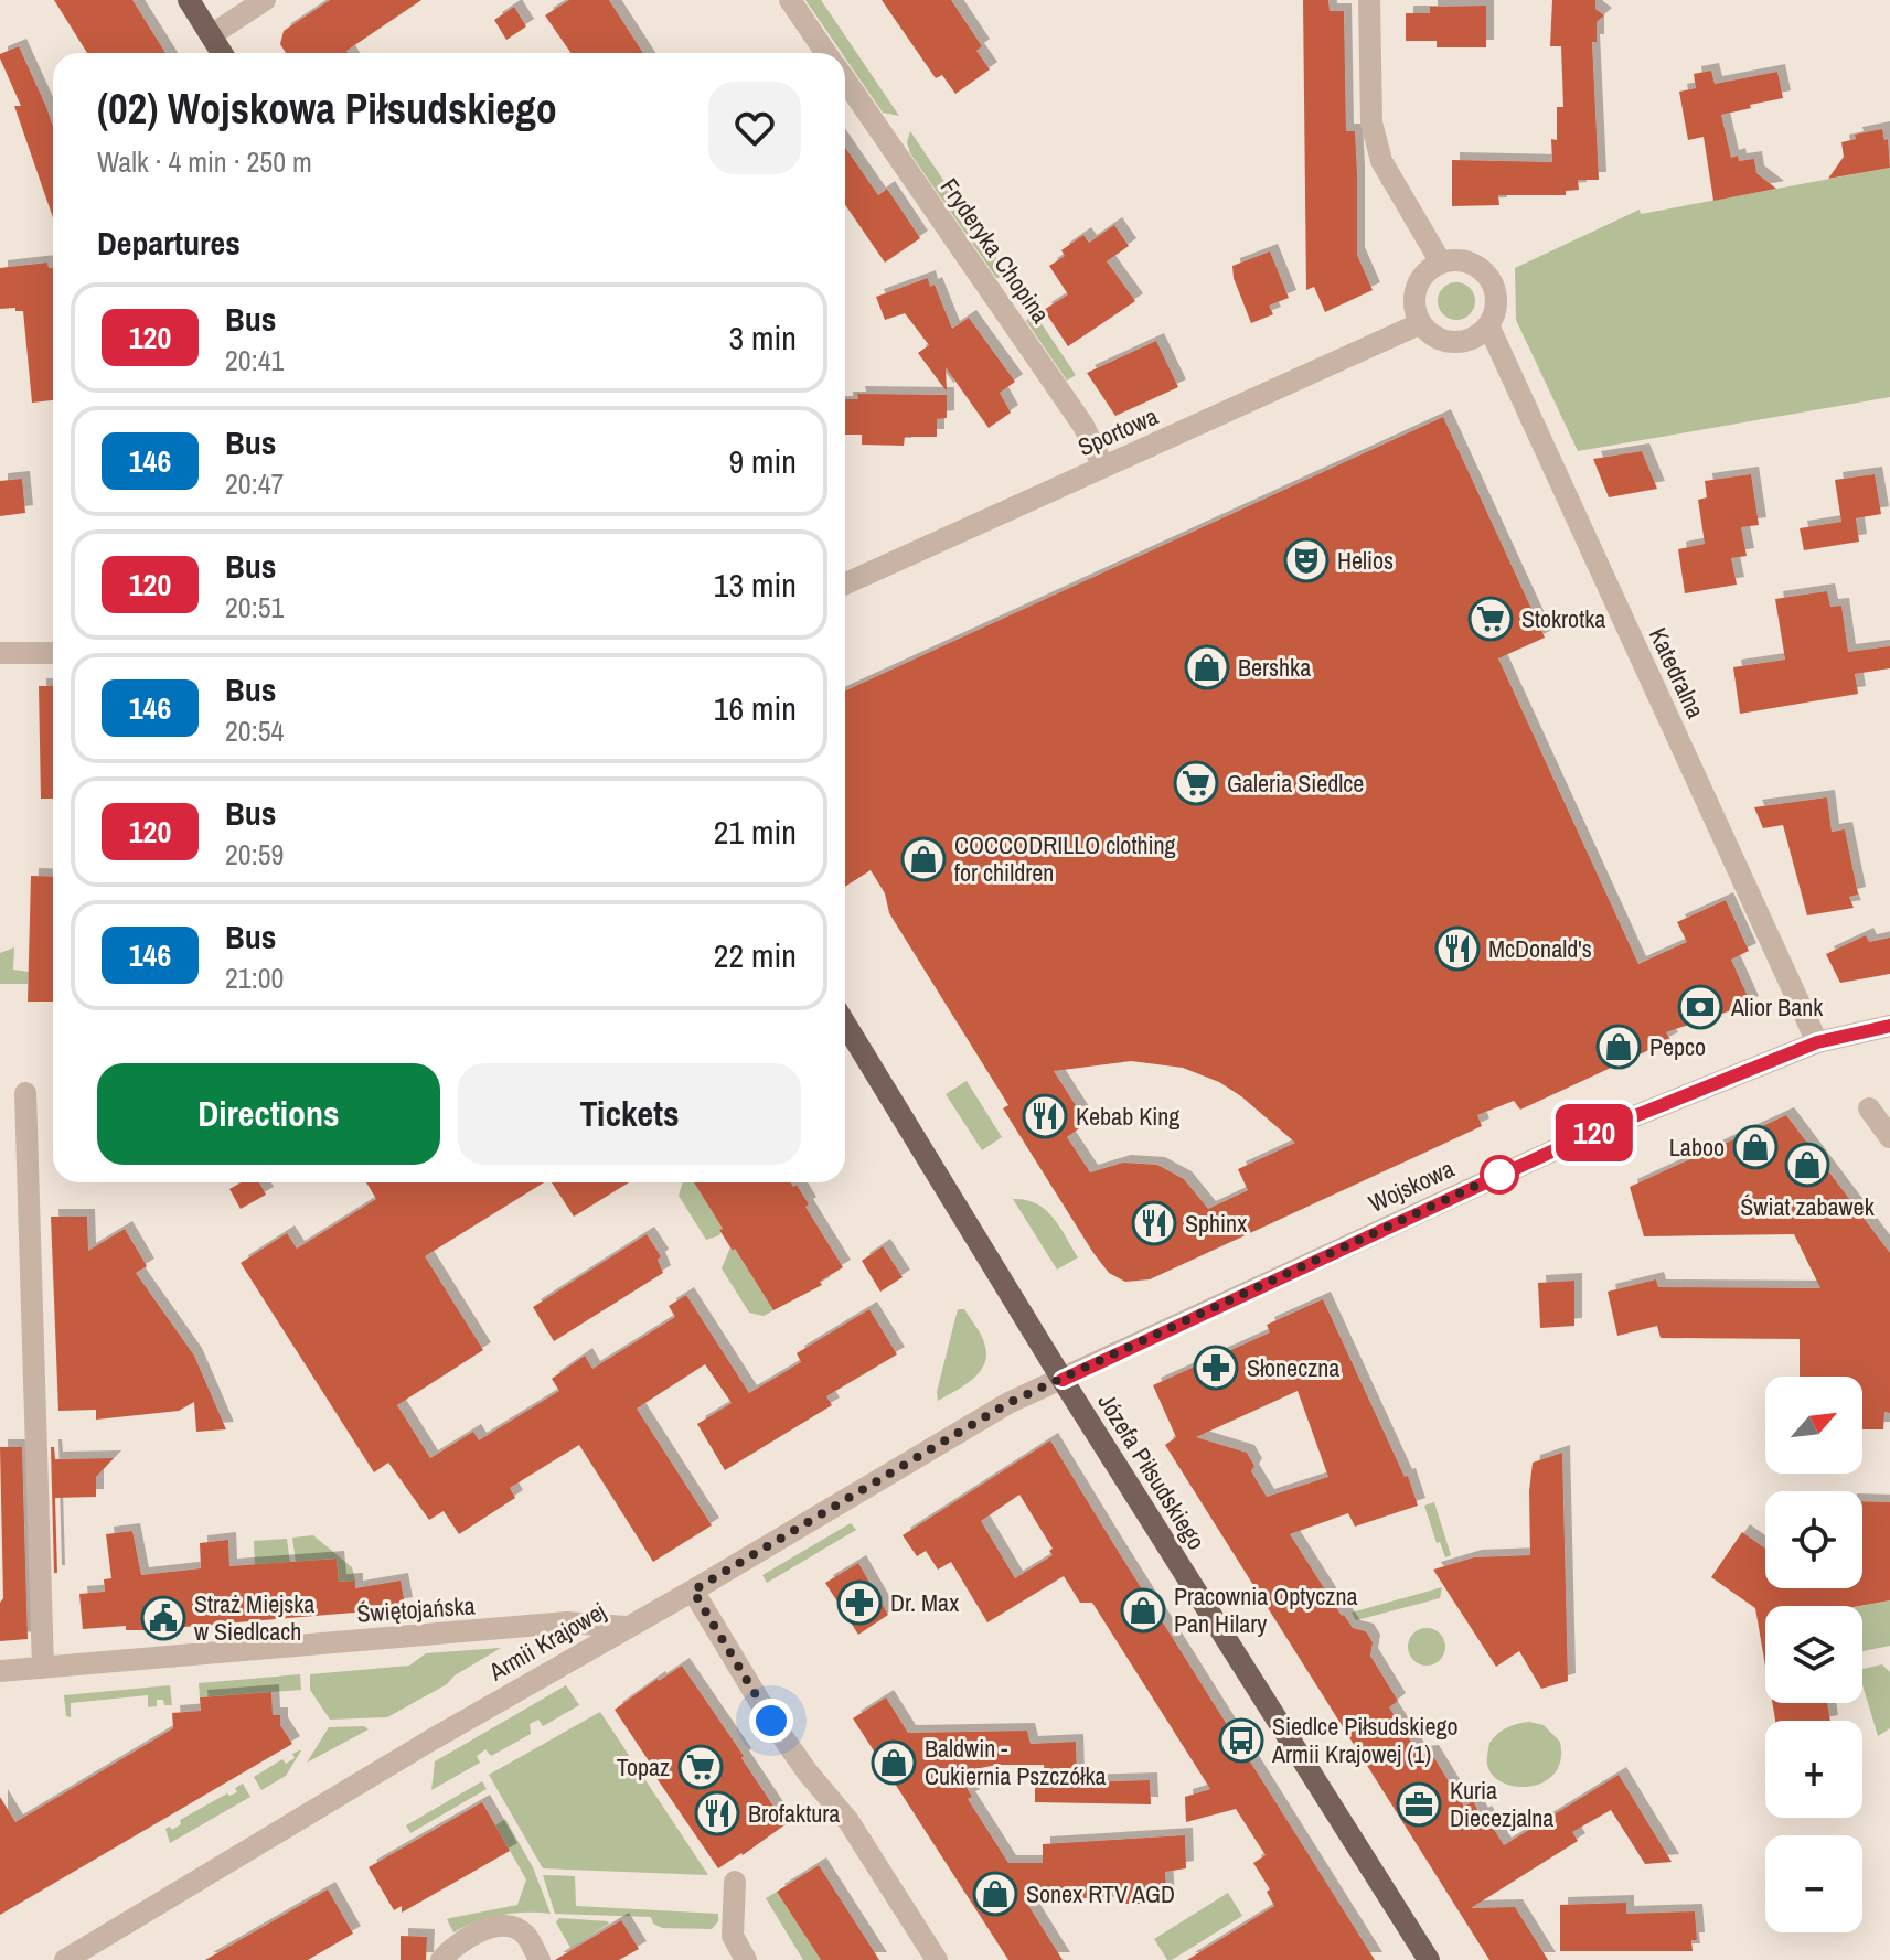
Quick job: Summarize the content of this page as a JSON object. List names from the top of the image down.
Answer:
{
  "streets": {
    "main road": ["Józefa Piłsudskiego"],
    "street": [
      "Fryderyka Chopina",
      "Sportowa",
      "Katedralna",
      "Wojskowa",
      "Świętojańska",
      "Armii Krajowej"
    ]
  },
  "crossings": [
    ["Fryderyka Chopina", "Sportowa"],
    ["Sportowa", "Katedralna"],
    ["Katedralna", "Wojskowa"],
    ["Wojskowa", "Józefa Piłsudskiego"],
    ["Wojskowa", "Armii Krajowej"],
    ["Józefa Piłsudskiego", "Armii Krajowej"],
    ["Świętojańska", "Armii Krajowej"]
  ],
  "places": {
    "theatre": ["Helios"],
    "supermarket": ["Stokrotka", "Galeria Siedlce", "Topaz"],
    "shop": [
      "Bershka",
      "COCCODRILLO clothing for children",
      "Pepco",
      "Laboo",
      "Świat zabawek",
      "Pracownia Optyczna Pan Hilary",
      "Baldwin - Cukiernia Pszczółka",
      "Sonex RTV AGD"
    ],
    "restaurant": [
      "McDonald's",
      "Kebab King",
      "Sphinx",
      "Brofaktura"
    ],
    "bank": ["Alior Bank"],
    "pharmacy": ["Słoneczna", "Dr. Max"],
    "public building": ["Straż Miejska w Siedlcach"],
    "bus stop": ["Siedlce Piłsudskiego Armii Krajowej (1)"],
    "office": ["Kuria Diecezjalna"]
  },
  "lines": ["bus line 120"],
  "north": "top right",
  "page": {
    "on_map": "120",
    "heading": [
      ["(02) Wojskowa Piłsudskiego", "Walk · 4 min · 250 m"],
      "Departures"
    ],
    "list": [
      {
        "mark": "120",
        "name": "Bus",
        "note": "20:41",
        "value": "3 min"
      },
      {
        "mark": "146",
        "name": "Bus",
        "note": "20:47",
        "value": "9 min"
      },
      {
        "mark": "120",
        "name": "Bus",
        "note": "20:51",
        "value": "13 min"
      },
      {
        "mark": "146",
        "name": "Bus",
        "note": "20:54",
        "value": "16 min"
      },
      {
        "mark": "120",
        "name": "Bus",
        "note": "20:59",
        "value": "21 min"
      },
      {
        "mark": "146",
        "name": "Bus",
        "note": "21:00",
        "value": "22 min"
      }
    ],
    "buttons": ["Directions", "Tickets"],
    "map_buttons": ["+", "−"]
  }
}
